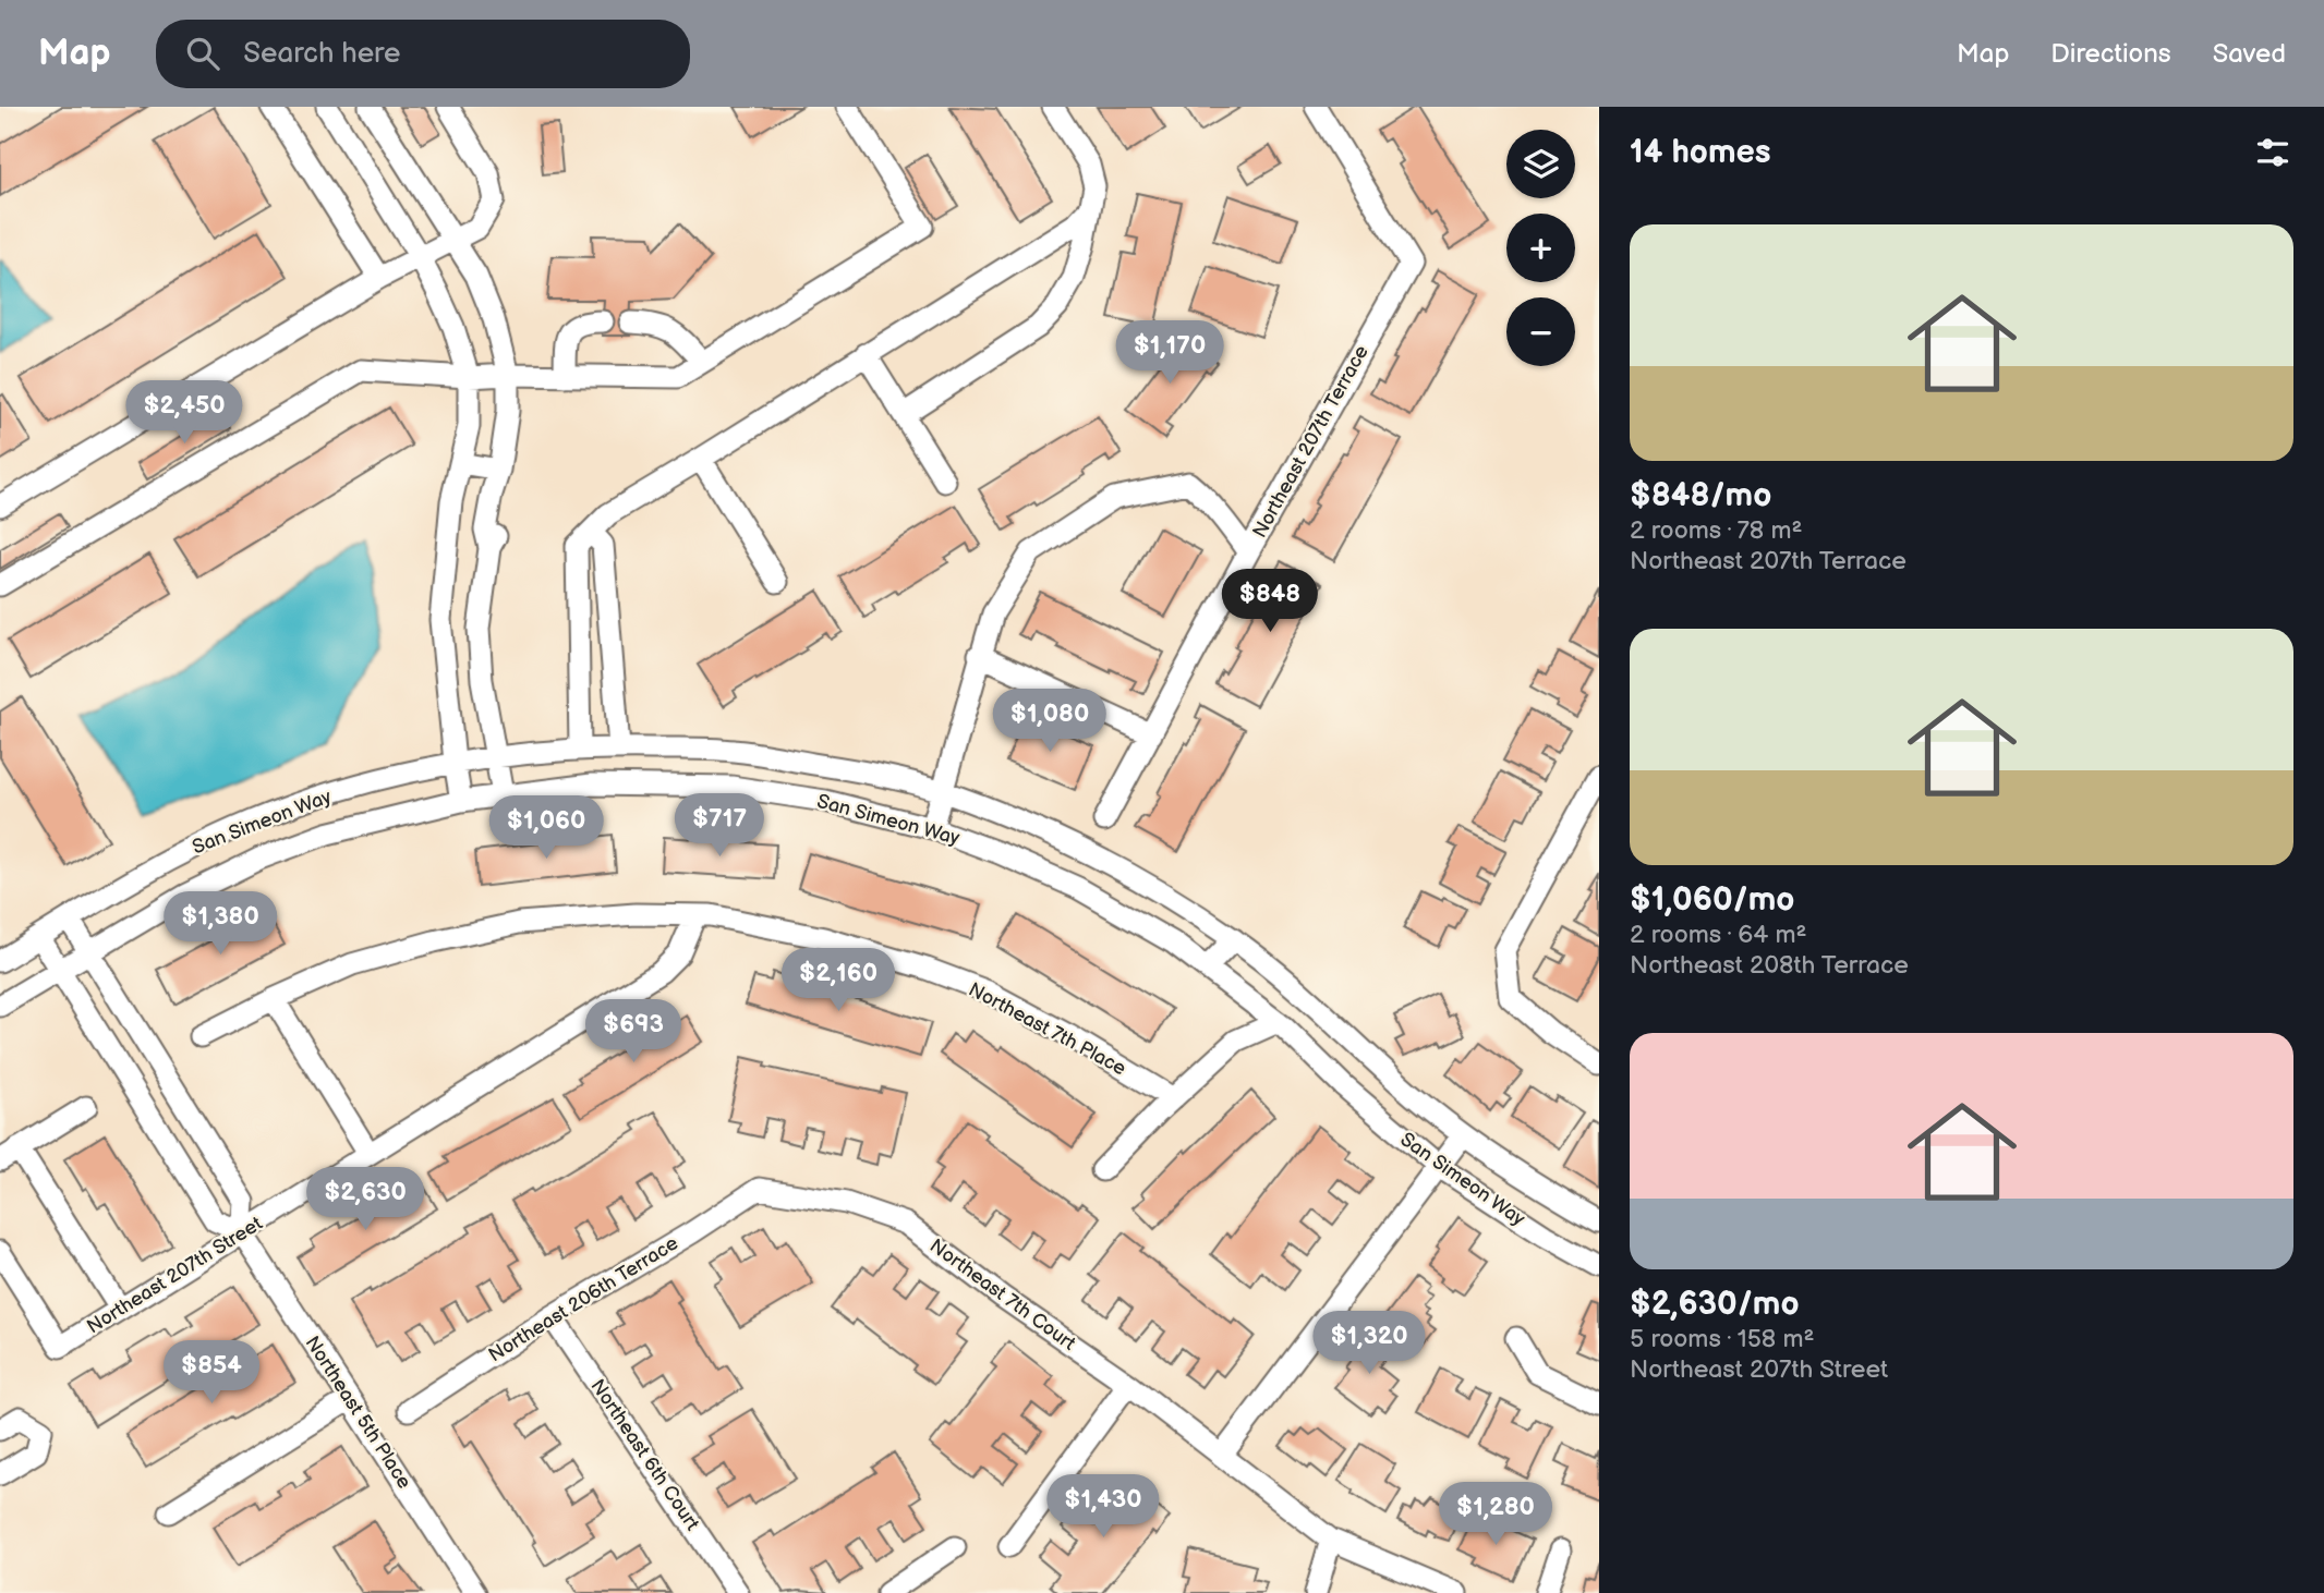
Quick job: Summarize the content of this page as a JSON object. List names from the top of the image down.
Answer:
{
  "streets": {
    "street": [
      "Northeast 207th Terrace",
      "San Simeon Way",
      "Northeast 7th Place",
      "Northeast 207th Street",
      "Northeast 7th Court",
      "Northeast 206th Terrace",
      "Northeast 5th Place",
      "Northeast 6th Court"
    ]
  },
  "crossings": [
    ["San Simeon Way", "Northeast 5th Place"],
    ["Northeast 7th Place", "Northeast 207th Street"],
    ["Northeast 207th Street", "Northeast 5th Place"],
    ["Northeast 7th Court", "Northeast 206th Terrace"],
    ["Northeast 206th Terrace", "Northeast 6th Court"]
  ],
  "page": {
    "header": "Map",
    "search": "Search here",
    "nav": ["Map", "Directions", "Saved"],
    "heading": "14 homes",
    "map_buttons": ["+", "−"],
    "list": [
      {
        "name": "$848/mo",
        "note": "2 rooms · 78 m² · Northeast 207th Terrace"
      },
      {
        "name": "$1,060/mo",
        "note": "2 rooms · 64 m² · Northeast 208th Terrace"
      },
      {
        "name": "$2,630/mo",
        "note": "5 rooms · 158 m² · Northeast 207th Street"
      }
    ],
    "price": [
      "$1,170",
      "$2,450",
      "$848",
      "$1,080",
      "$717",
      "$1,060",
      "$1,380",
      "$2,160",
      "$693",
      "$2,630",
      "$1,320",
      "$854",
      "$1,430",
      "$1,280"
    ]
  }
}
